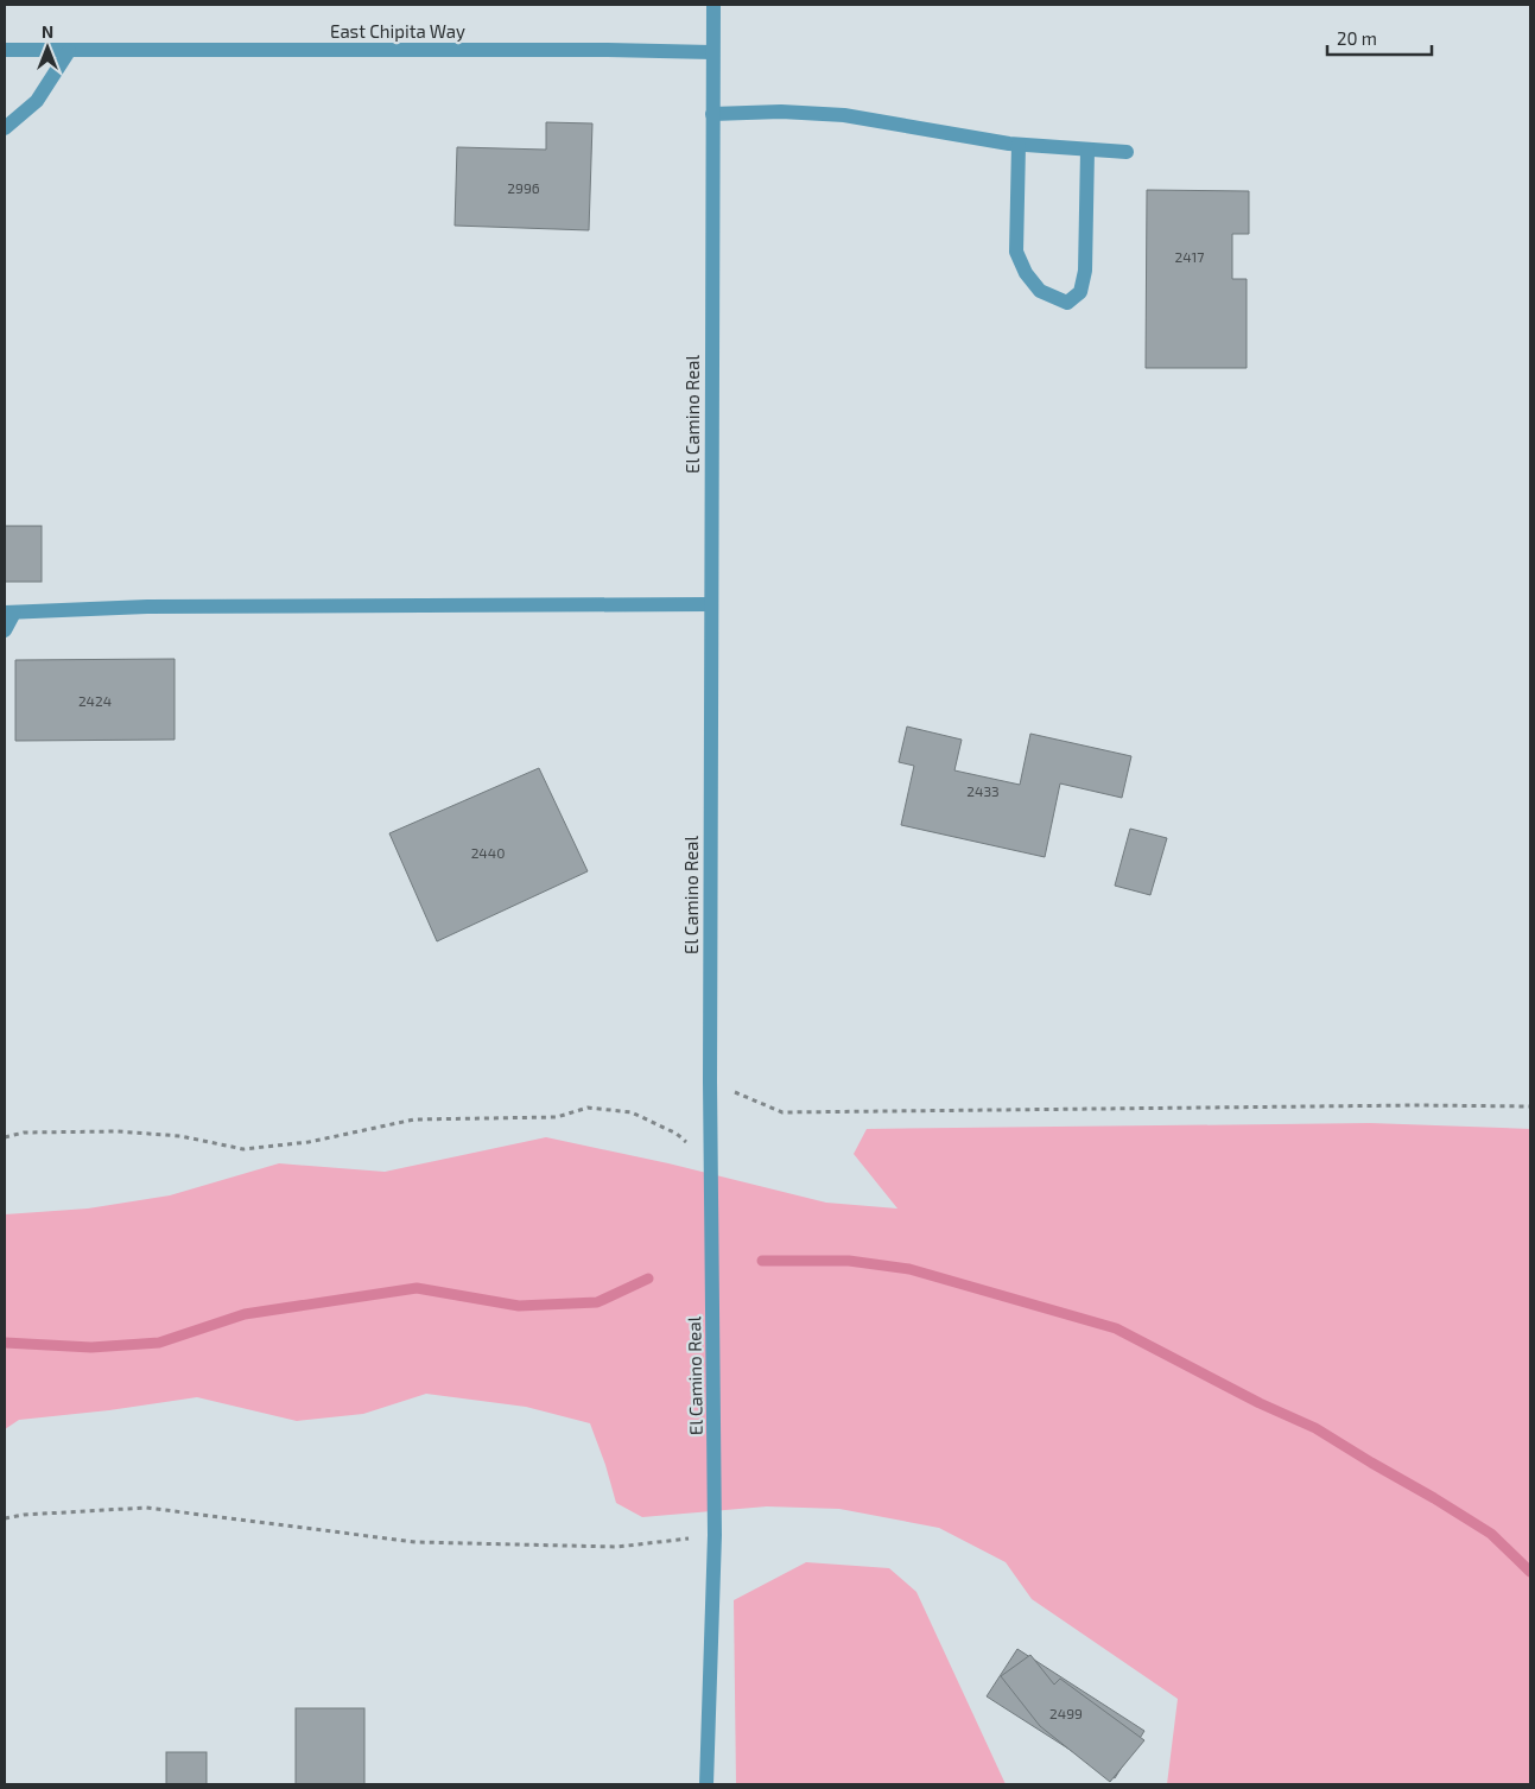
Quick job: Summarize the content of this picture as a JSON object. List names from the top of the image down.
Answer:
{
  "streets": {
    "street": ["East Chipita Way", "El Camino Real"]
  },
  "crossings": [
    ["East Chipita Way", "El Camino Real"]
  ],
  "house_numbers": [
    "2996",
    "2417",
    "2424",
    "2433",
    "2440",
    "2499"
  ],
  "scale_bar": "20 m",
  "north": "top"
}
